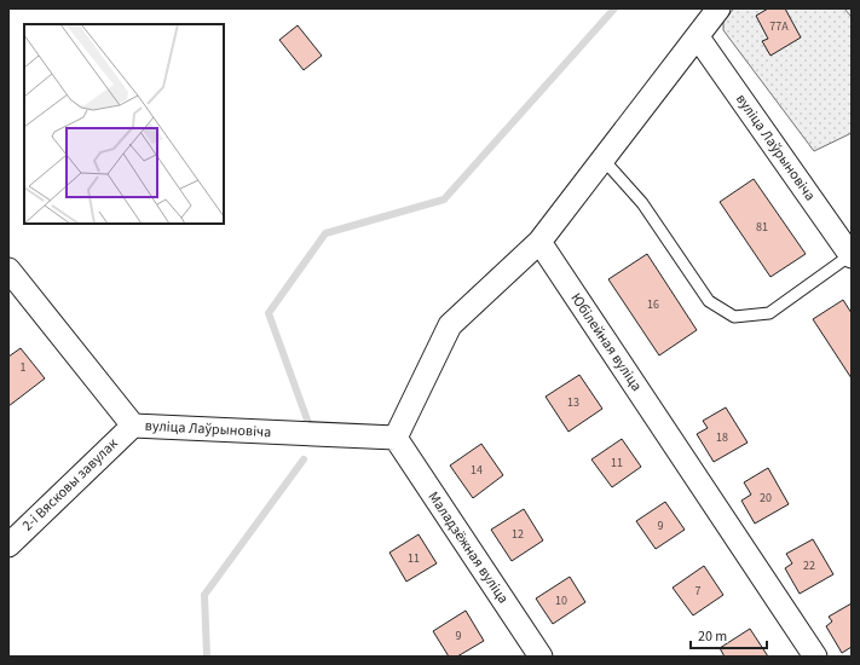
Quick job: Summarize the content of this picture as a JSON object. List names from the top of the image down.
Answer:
{
  "streets": {
    "street": [
      "вуліца Лаўрыновіча",
      "Юбілейная вуліца",
      "2-і Вясковы завулак",
      "Маладзёжная вуліца"
    ]
  },
  "crossings": [
    ["вуліца Лаўрыновіча", "2-і Вясковы завулак"],
    ["вуліца Лаўрыновіча", "Маладзёжная вуліца"]
  ],
  "house_numbers": [
    "77А",
    "81",
    "16",
    "1",
    "13",
    "18",
    "11",
    "14",
    "20",
    "9",
    "12",
    "11",
    "22",
    "7",
    "10",
    "9"
  ],
  "scale_bar": "20 m"
}
